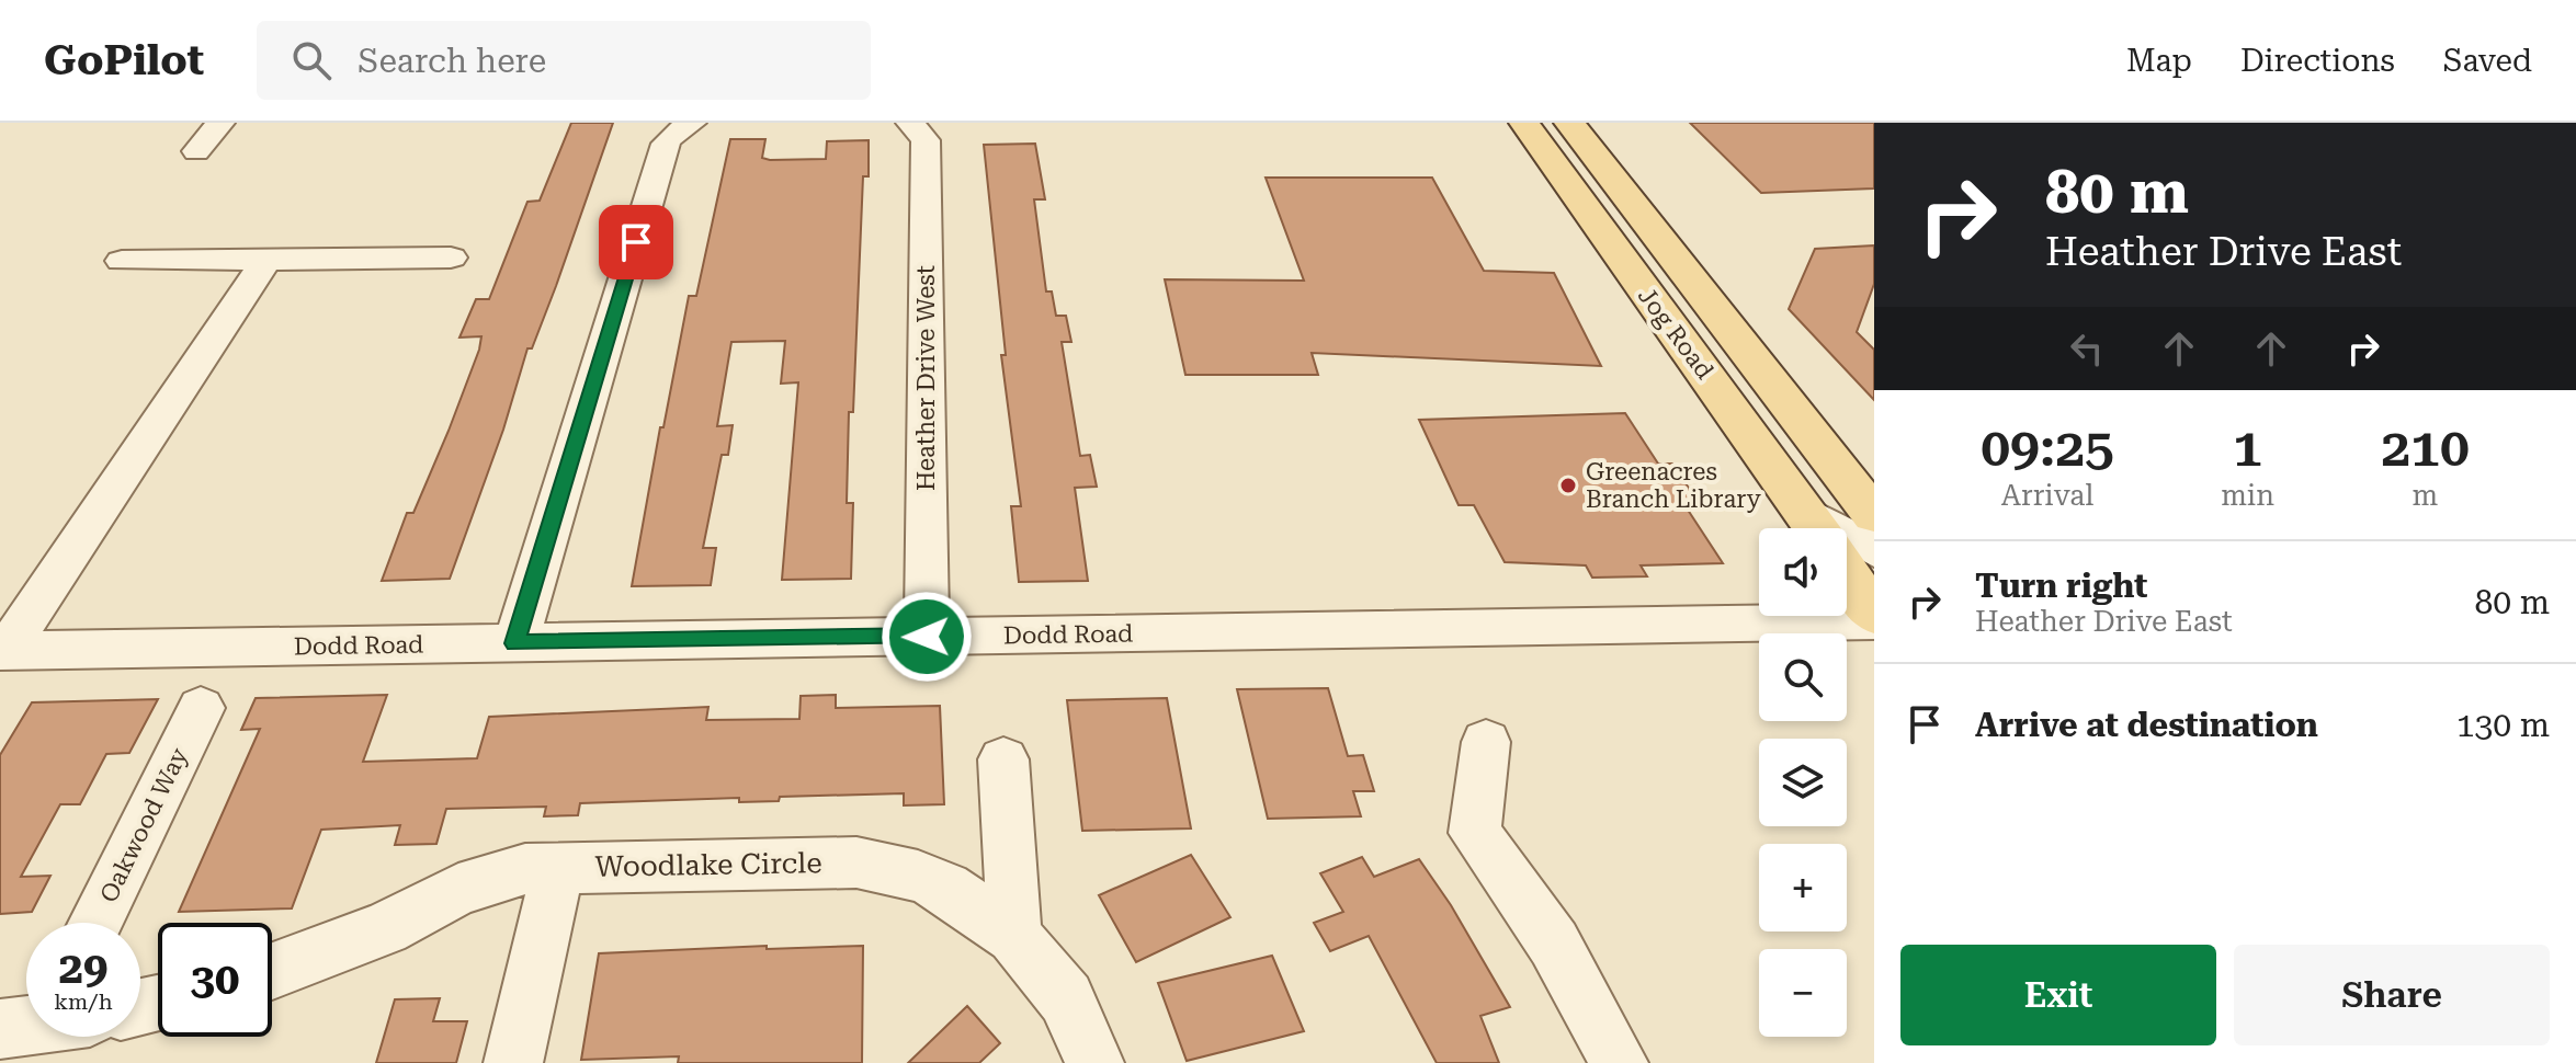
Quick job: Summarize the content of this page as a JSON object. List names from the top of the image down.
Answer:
{
  "streets": {
    "main road": ["Jog Road"],
    "street": [
      "Heather Drive West",
      "Dodd Road",
      "Oakwood Way",
      "Woodlake Circle"
    ]
  },
  "crossings": [
    ["Heather Drive West", "Dodd Road"]
  ],
  "places": ["Greenacres Branch Library"],
  "page": {
    "header": "GoPilot",
    "search": "Search here",
    "nav": ["Map", "Directions", "Saved"],
    "turn": ["80 m", "Heather Drive East"],
    "eta": [
      "09:25",
      "Arrival",
      "1",
      "min",
      "210",
      "m"
    ],
    "map_buttons": ["+", "−"],
    "list": [
      {
        "name": "Turn right",
        "note": "Heather Drive East",
        "value": "80 m"
      },
      {
        "name": "Arrive at destination",
        "value": "130 m"
      }
    ],
    "speed": "29 km/h",
    "limit": "30",
    "buttons": ["Exit", "Share"]
  }
}
